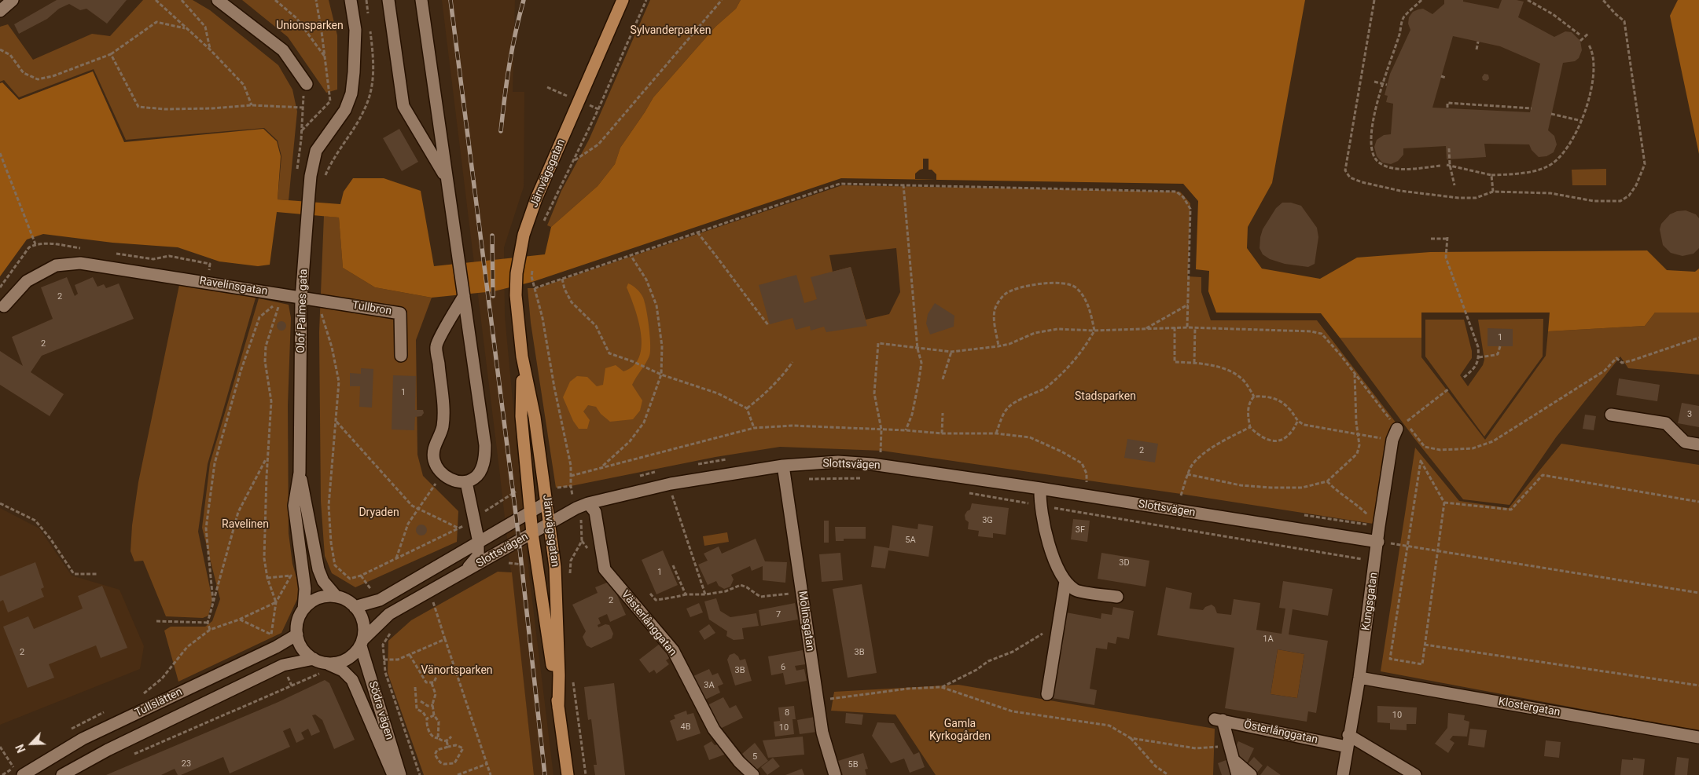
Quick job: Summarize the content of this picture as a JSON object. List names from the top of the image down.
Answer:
{
  "streets": {
    "main road": ["Järnvägsgatan"],
    "street": [
      "Ravelinsgatan",
      "Tullbron",
      "Olof Palmes gata",
      "Slottsvägen",
      "Kungsgatan",
      "Molinsgatan",
      "Västerlånggatan",
      "Tullslätten",
      "Klostergatan",
      "Södra vägen",
      "Österlånggatan"
    ]
  },
  "crossings": [
    ["Järnvägsgatan", "Slottsvägen"],
    ["Ravelinsgatan", "Tullbron"],
    ["Ravelinsgatan", "Olof Palmes gata"],
    ["Tullbron", "Olof Palmes gata"],
    ["Olof Palmes gata", "Slottsvägen"],
    ["Olof Palmes gata", "Tullslätten"],
    ["Olof Palmes gata", "Södra vägen"],
    ["Slottsvägen", "Kungsgatan"],
    ["Slottsvägen", "Molinsgatan"],
    ["Slottsvägen", "Västerlånggatan"],
    ["Slottsvägen", "Tullslätten"],
    ["Slottsvägen", "Södra vägen"],
    ["Kungsgatan", "Klostergatan"],
    ["Kungsgatan", "Österlånggatan"],
    ["Tullslätten", "Södra vägen"]
  ],
  "parks": [
    "Unionsparken",
    "Sylvanderparken",
    "Stadsparken",
    "Dryaden",
    "Ravelinen",
    "Vänortsparken",
    "Gamla Kyrkogården"
  ],
  "house_numbers": [
    "2",
    "1",
    "2",
    "1",
    "3",
    "2",
    "3G",
    "3F",
    "5A",
    "3D",
    "1",
    "2",
    "7",
    "1A",
    "2",
    "3B",
    "6",
    "3B",
    "3A",
    "8",
    "10",
    "4B",
    "10",
    "5",
    "23",
    "5B"
  ],
  "north": "bottom left"
}
